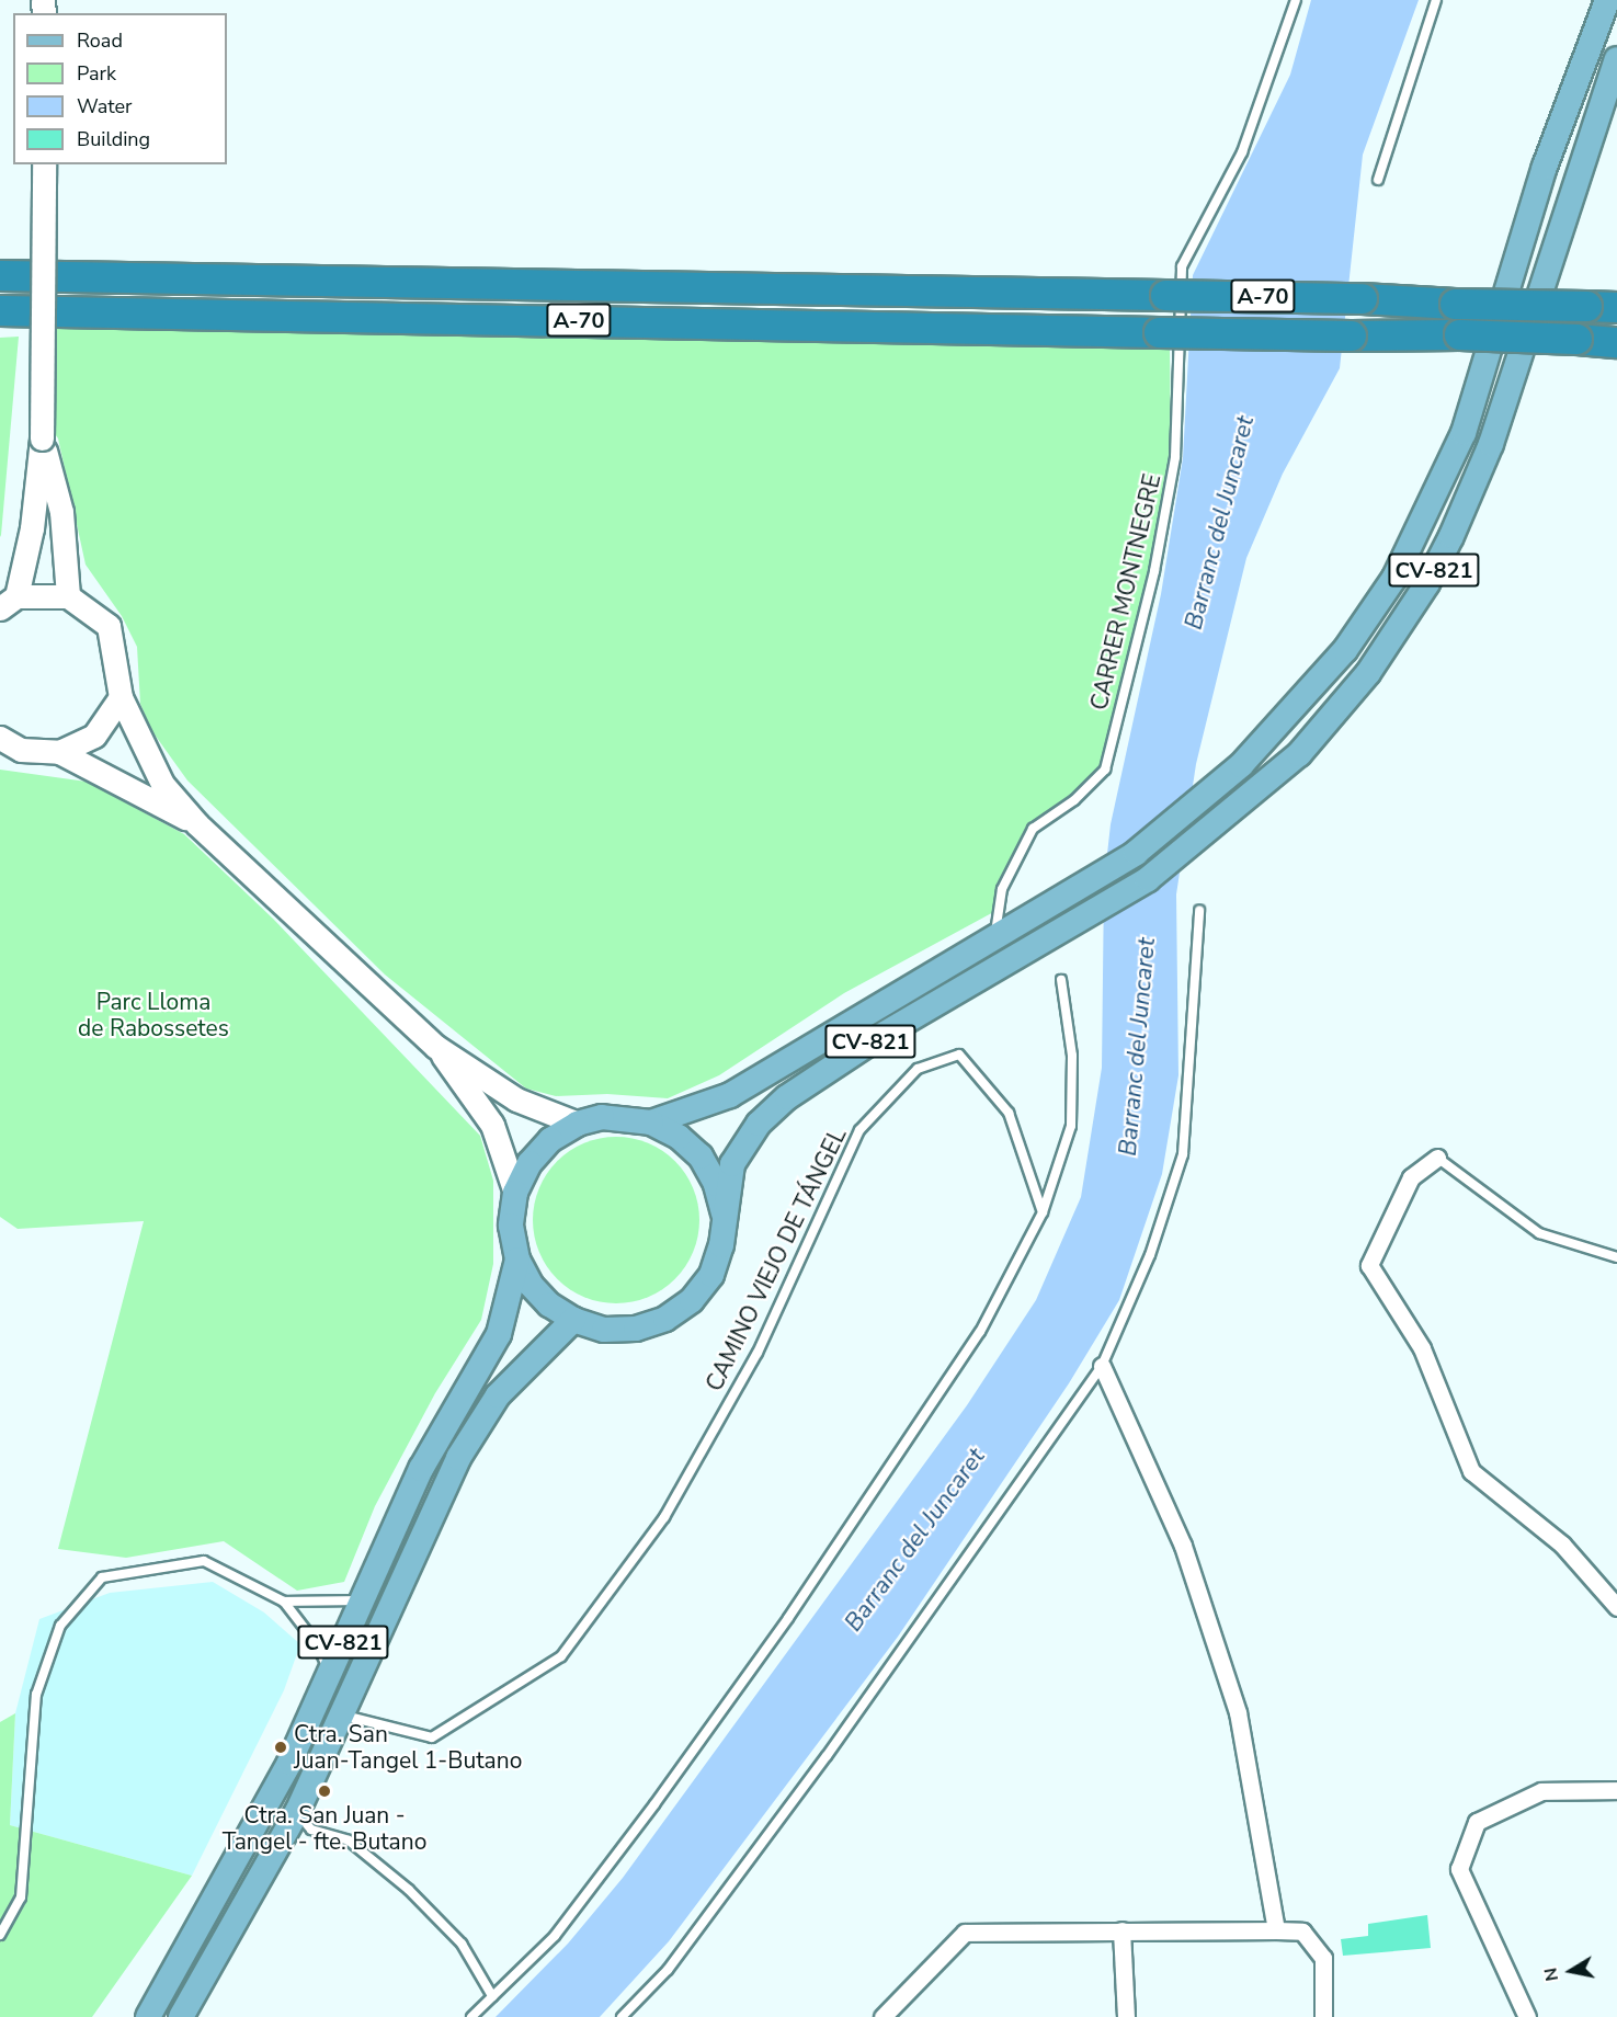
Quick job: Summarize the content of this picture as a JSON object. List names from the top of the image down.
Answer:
{
  "streets": {
    "highway": ["A-70"],
    "main road": ["CV-821"],
    "lane": ["CARRER MONTNEGRE", "CAMINO VIEJO DE TÁNGEL"]
  },
  "crossings": [
    ["CV-821", "CARRER MONTNEGRE"],
    ["CV-821", "CAMINO VIEJO DE TÁNGEL"]
  ],
  "water": ["Barranc del Juncaret"],
  "parks": ["Parc Lloma de Rabossetes"],
  "places": ["Ctra. San Juan-Tangel 1-Butano", "Ctra. San Juan - Tangel - fte. Butano"],
  "legend": [
    "Road",
    "Park",
    "Water",
    "Building"
  ],
  "north": "left"
}
